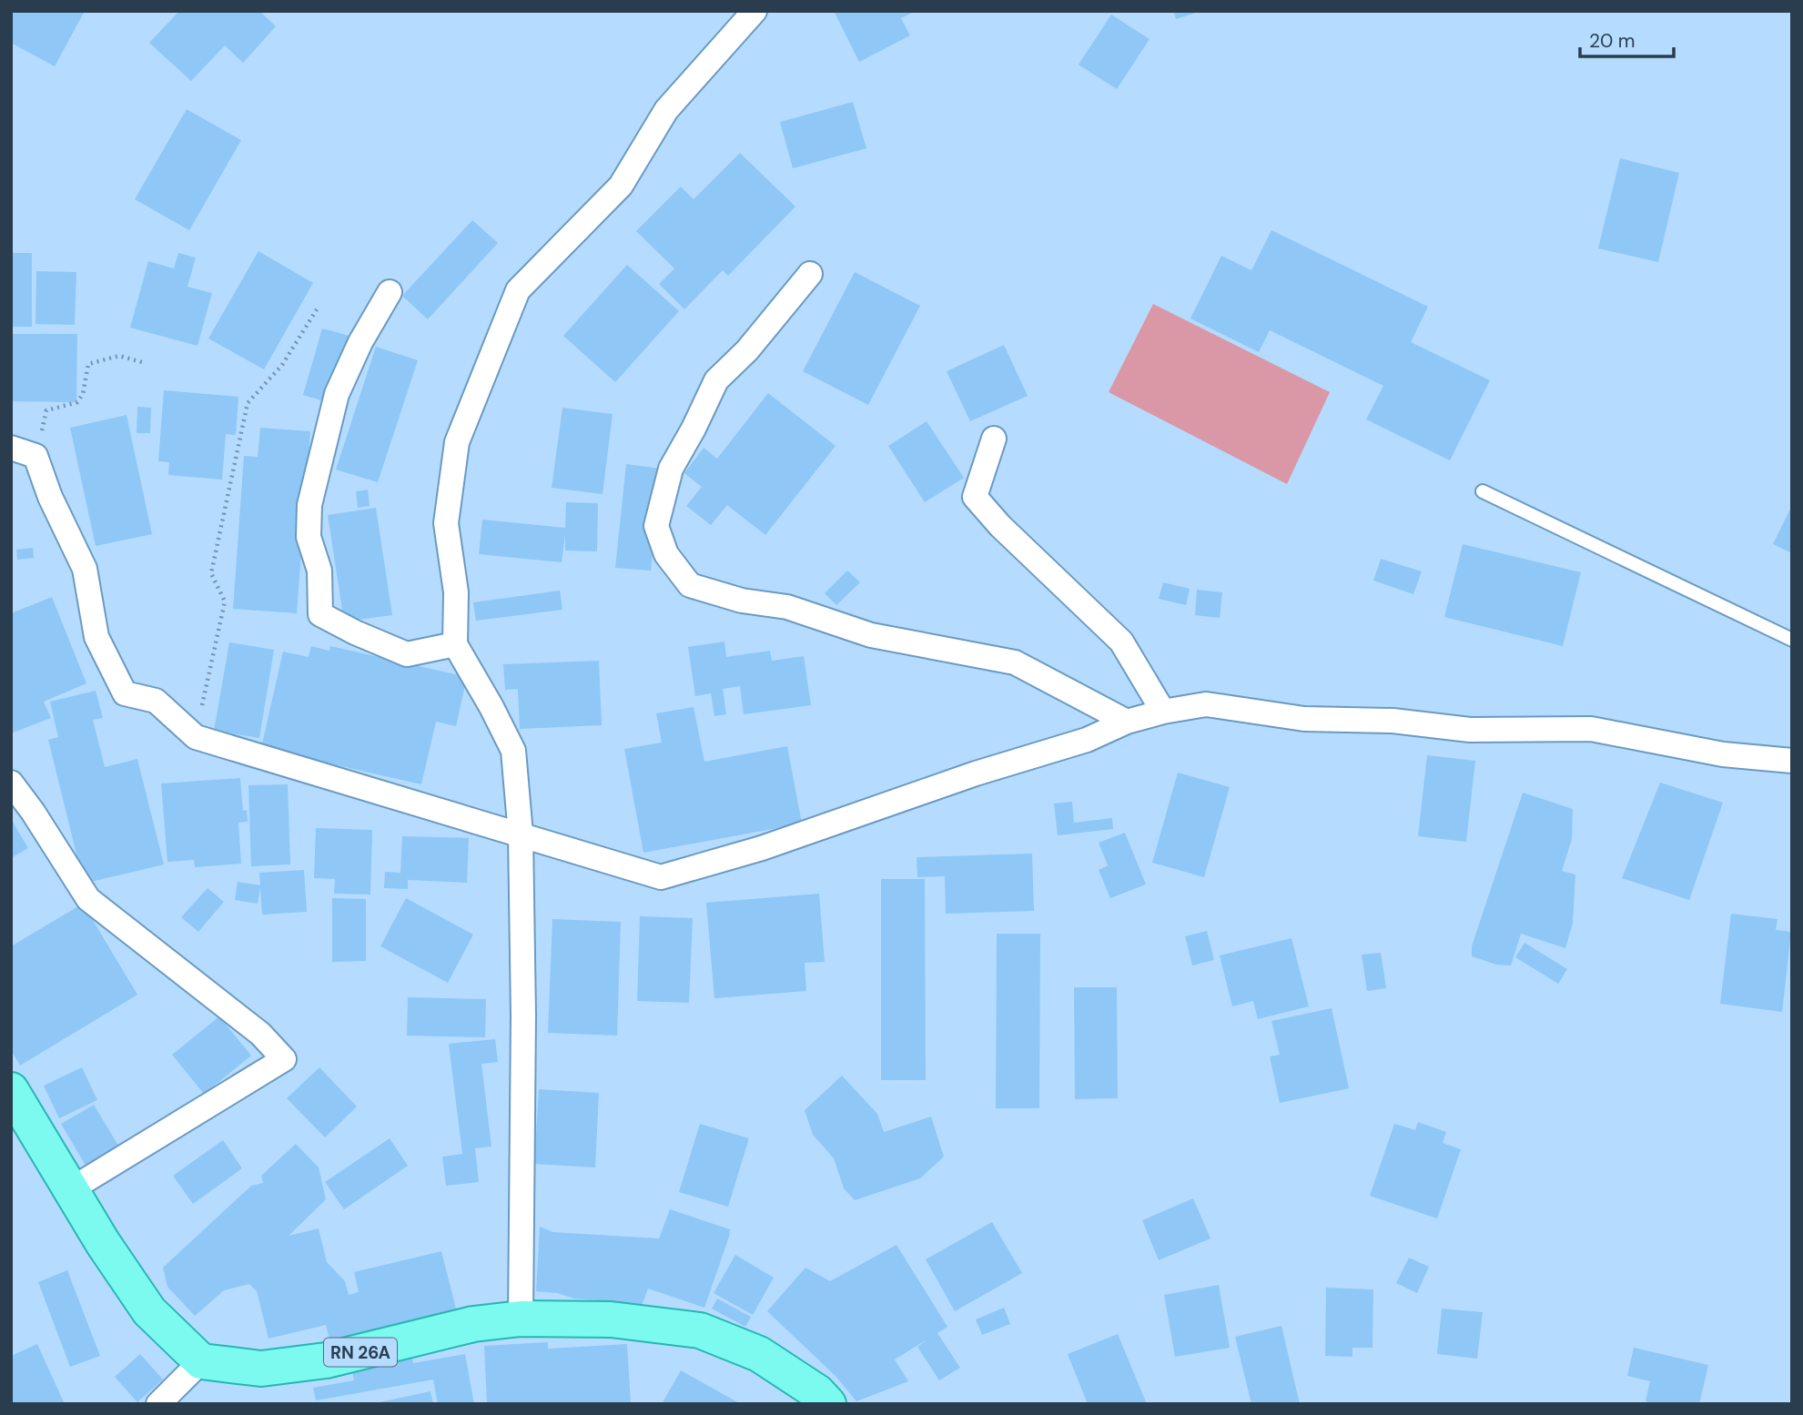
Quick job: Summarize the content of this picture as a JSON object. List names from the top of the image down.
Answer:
{
  "streets": {
    "main road": ["RN 26A"]
  },
  "scale_bar": "20 m"
}
